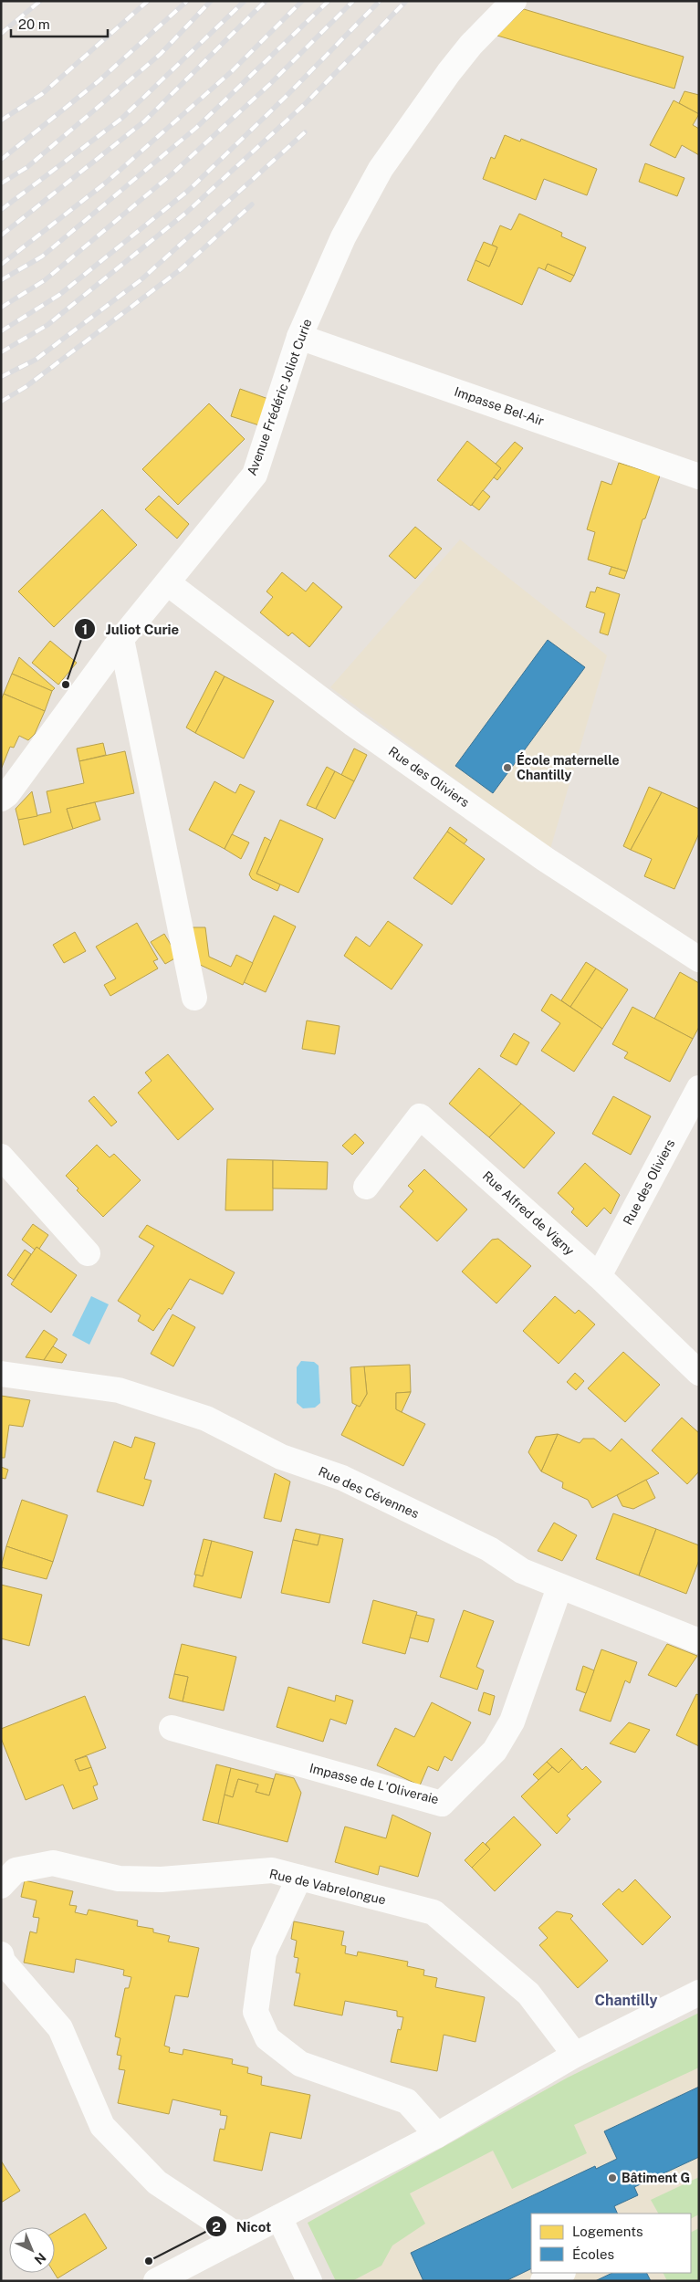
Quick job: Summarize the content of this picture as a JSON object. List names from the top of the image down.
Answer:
{
  "streets": {
    "street": [
      "Avenue Frédéric Joliot Curie",
      "Impasse Bel-Air",
      "Rue des Oliviers",
      "Rue Alfred de Vigny",
      "Rue des Cévennes",
      "Impasse de L'Oliveraie",
      "Rue de Vabrelongue"
    ]
  },
  "crossings": [
    ["Avenue Frédéric Joliot Curie", "Impasse Bel-Air"],
    ["Avenue Frédéric Joliot Curie", "Rue des Oliviers"],
    ["Rue des Oliviers", "Rue Alfred de Vigny"],
    ["Rue des Cévennes", "Impasse de L'Oliveraie"]
  ],
  "districts": ["Chantilly"],
  "places": [
    "Juliot Curie",
    "École maternelle Chantilly",
    "Bâtiment G",
    "Nicot"
  ],
  "legend": ["Logements", "Écoles"],
  "scale_bar": "20 m",
  "north": "bottom right"
}
